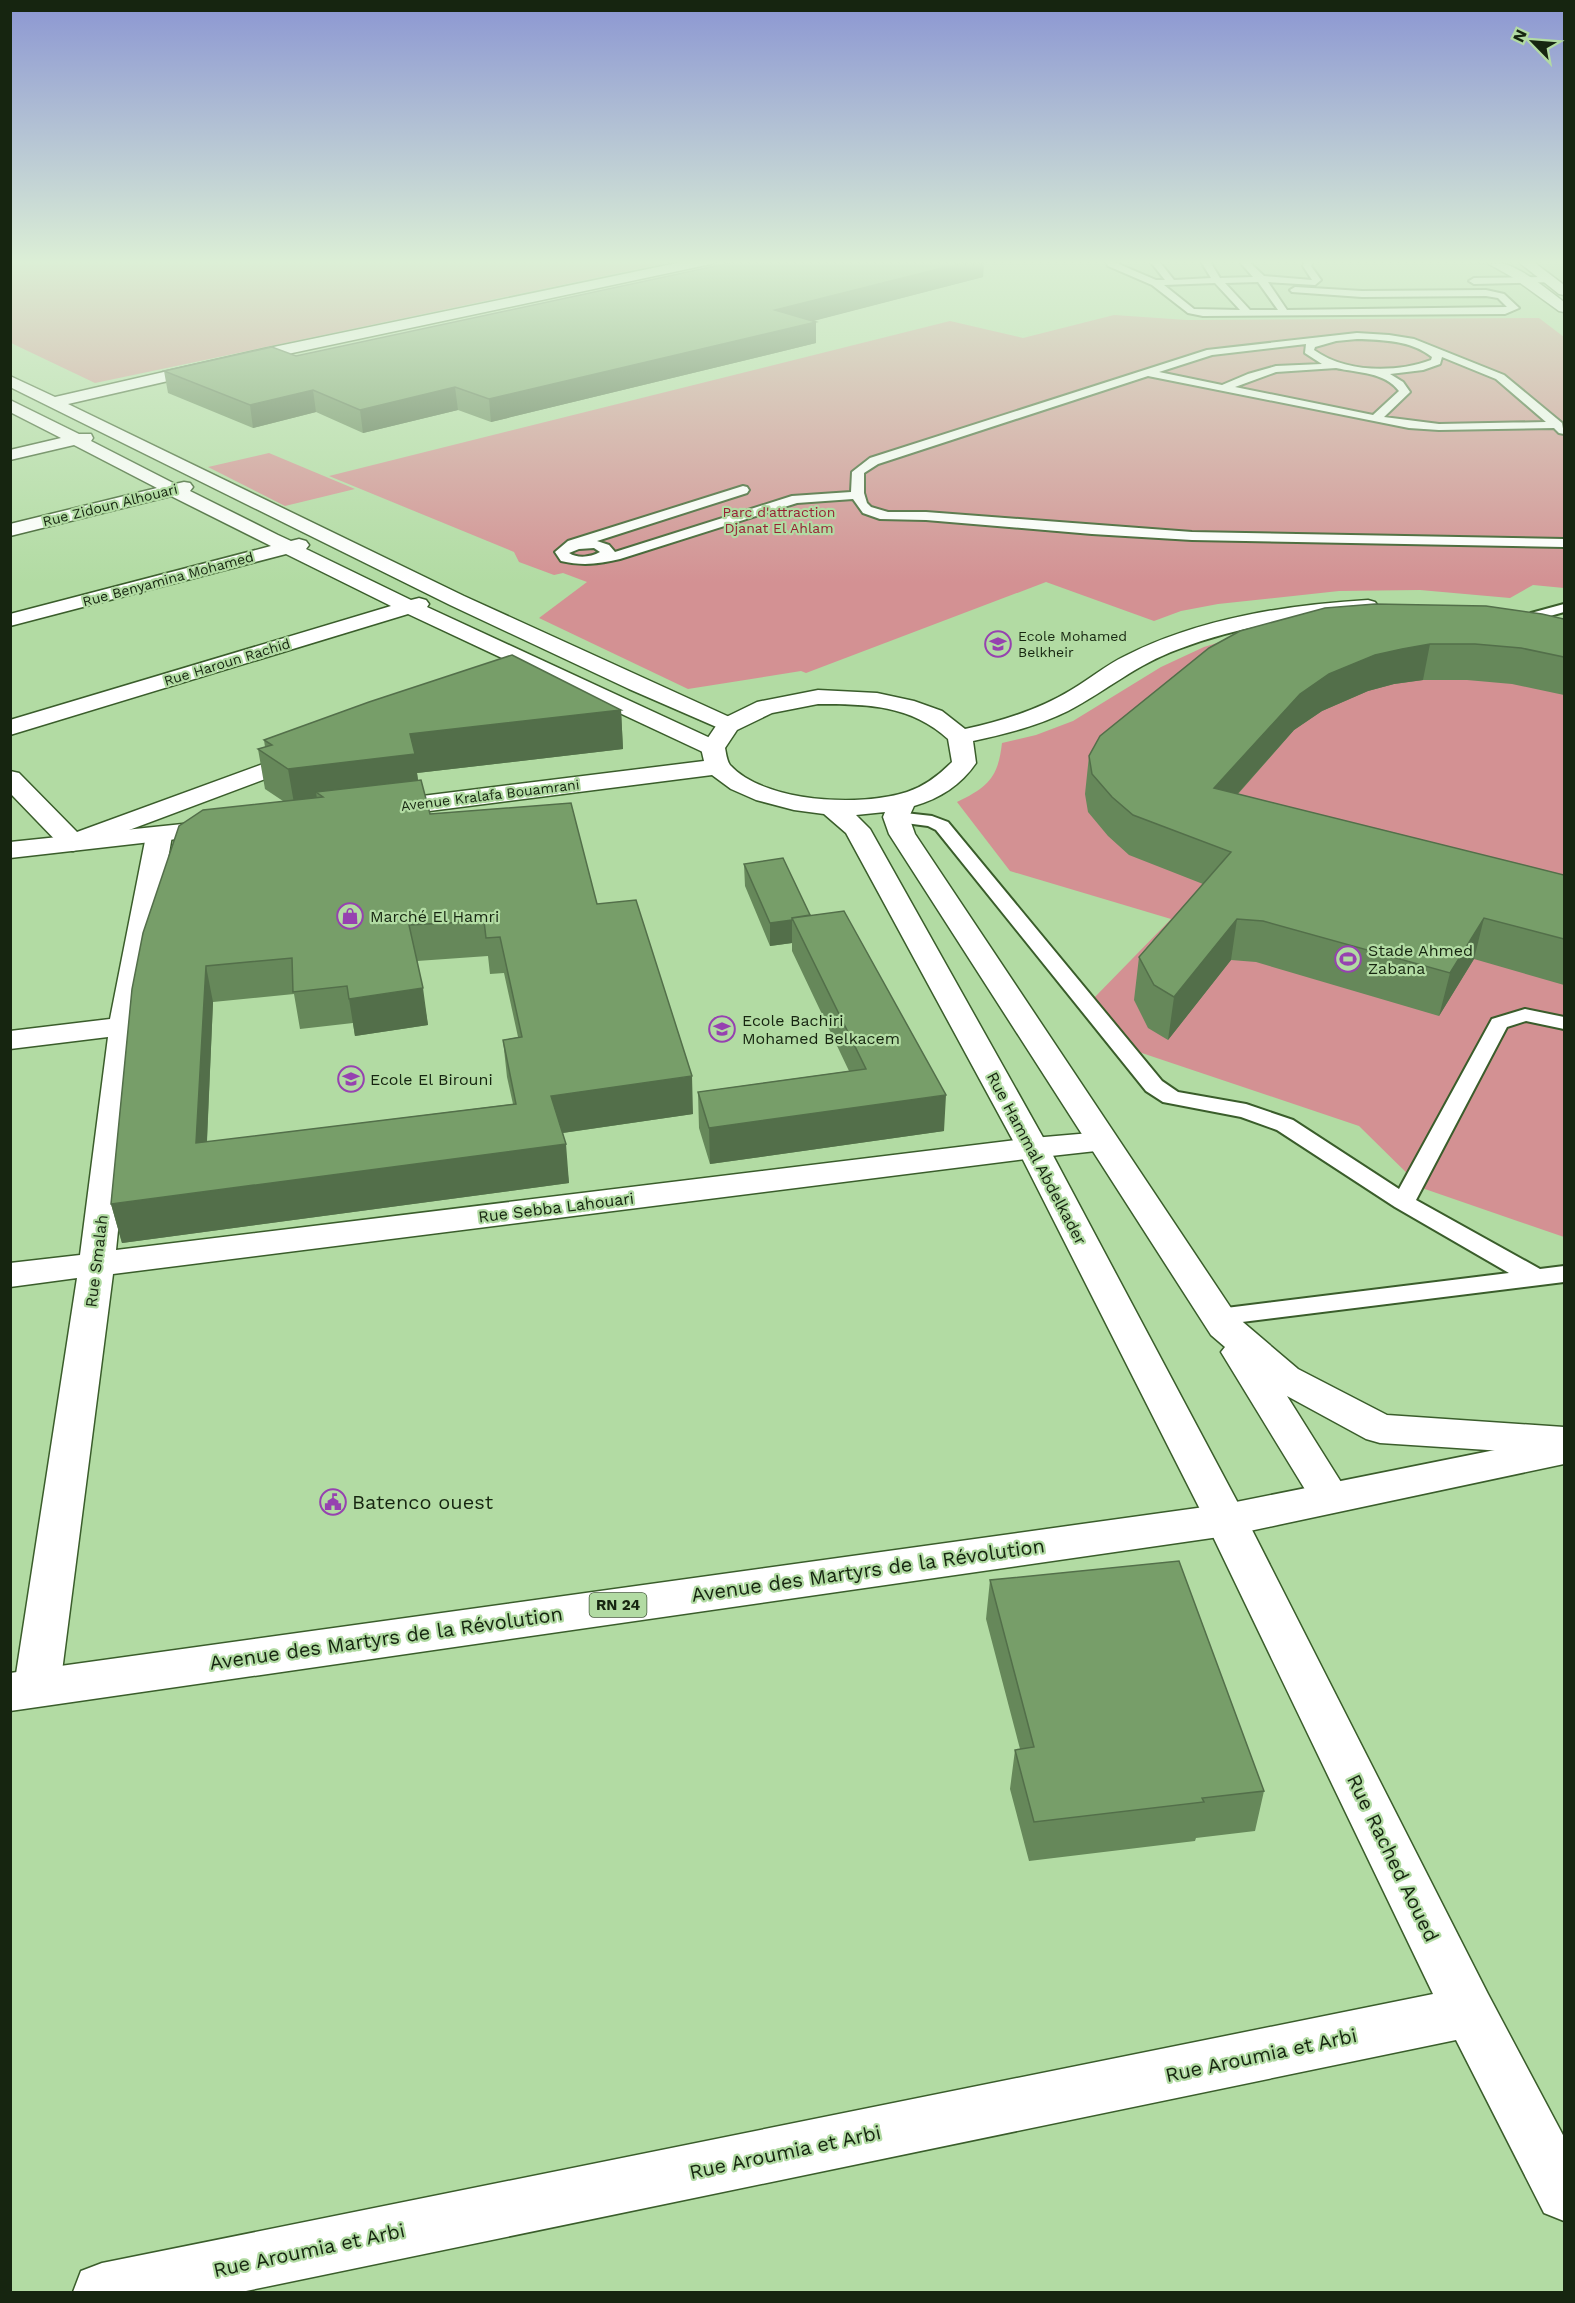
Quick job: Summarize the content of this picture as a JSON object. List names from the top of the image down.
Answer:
{
  "streets": {
    "street": [
      "Rue Zidoun Alhouari",
      "Rue Benyamina Mohamed",
      "Rue Haroun Rachid",
      "Avenue Kralafa Bouamrani",
      "Rue Hammal Abdelkader",
      "Rue Sebba Lahouari",
      "Rue Smalah",
      "Avenue des Martyrs de la Révolution",
      "RN 24",
      "Rue Rached Aoued",
      "Rue Aroumia et Arbi"
    ]
  },
  "crossings": [
    ["Rue Hammal Abdelkader", "Rue Sebba Lahouari"],
    ["Rue Hammal Abdelkader", "Avenue des Martyrs de la Révolution"],
    ["Rue Hammal Abdelkader", "Rue Rached Aoued"],
    ["Rue Sebba Lahouari", "Rue Smalah"],
    ["Rue Smalah", "Avenue des Martyrs de la Révolution"],
    ["Avenue des Martyrs de la Révolution", "Rue Rached Aoued"],
    ["Rue Rached Aoued", "Rue Aroumia et Arbi"]
  ],
  "parks": ["Parc d'attraction Djanat El Ahlam"],
  "places": {
    "school or university": ["Ecole Mohamed Belkheir", "Ecole Bachiri Mohamed Belkacem", "Ecole El Birouni"],
    "shop": ["Marché El Hamri"],
    "sports": ["Stade Ahmed Zabana"],
    "public building": ["Batenco ouest"]
  },
  "north": "top left"
}
